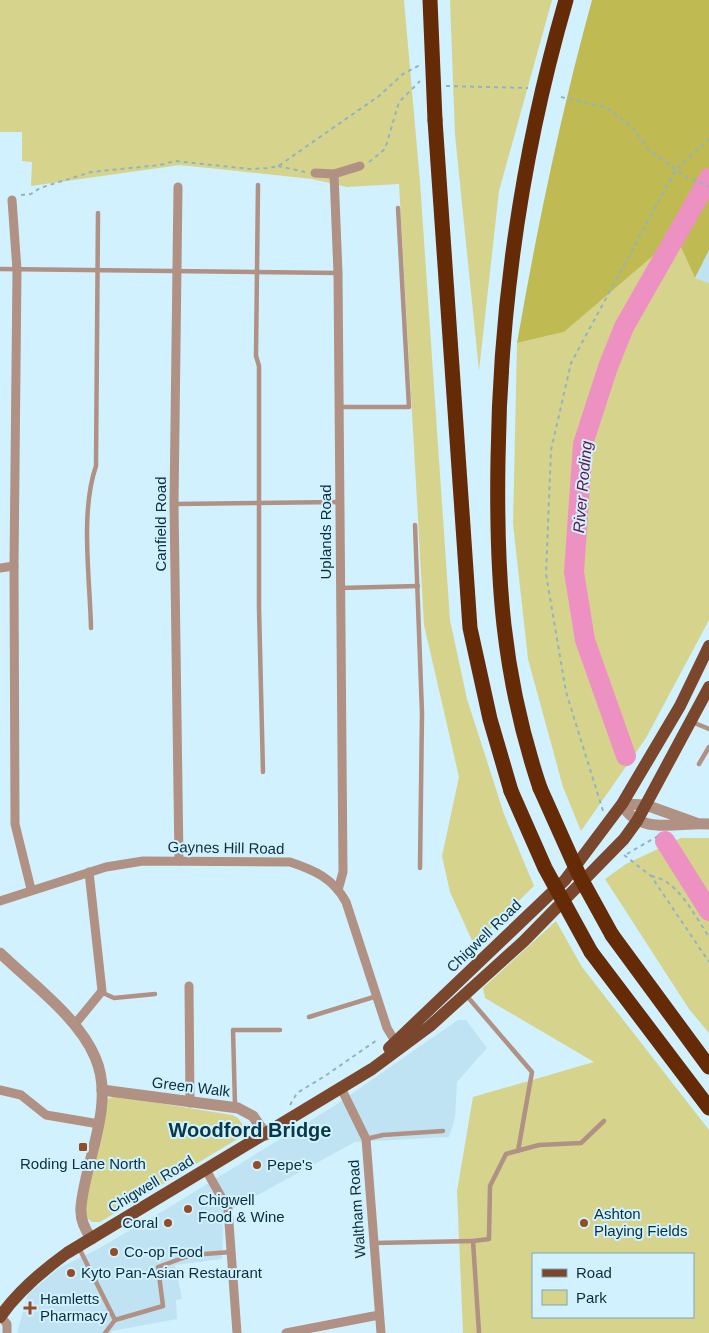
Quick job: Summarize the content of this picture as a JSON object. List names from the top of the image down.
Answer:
{
  "streets": {
    "main road": ["Chigwell Road"],
    "street": [
      "Canfield Road",
      "Uplands Road",
      "Gaynes Hill Road",
      "Green Walk",
      "Waltham Road"
    ]
  },
  "crossings": [
    ["Canfield Road", "Gaynes Hill Road"],
    ["Uplands Road", "Gaynes Hill Road"],
    ["Gaynes Hill Road", "Chigwell Road"],
    ["Chigwell Road", "Green Walk"],
    ["Chigwell Road", "Waltham Road"]
  ],
  "districts": ["Woodford Bridge"],
  "water": ["River Roding"],
  "places": {
    "transit": ["Roding Lane North"],
    "other": [
      "Pepe's",
      "Chigwell Food & Wine",
      "Coral",
      "Ashton Playing Fields",
      "Co-op Food",
      "Kyto Pan-Asian Restaurant"
    ],
    "health": ["Hamletts Pharmacy"]
  },
  "legend": ["Road", "Park"]
}
